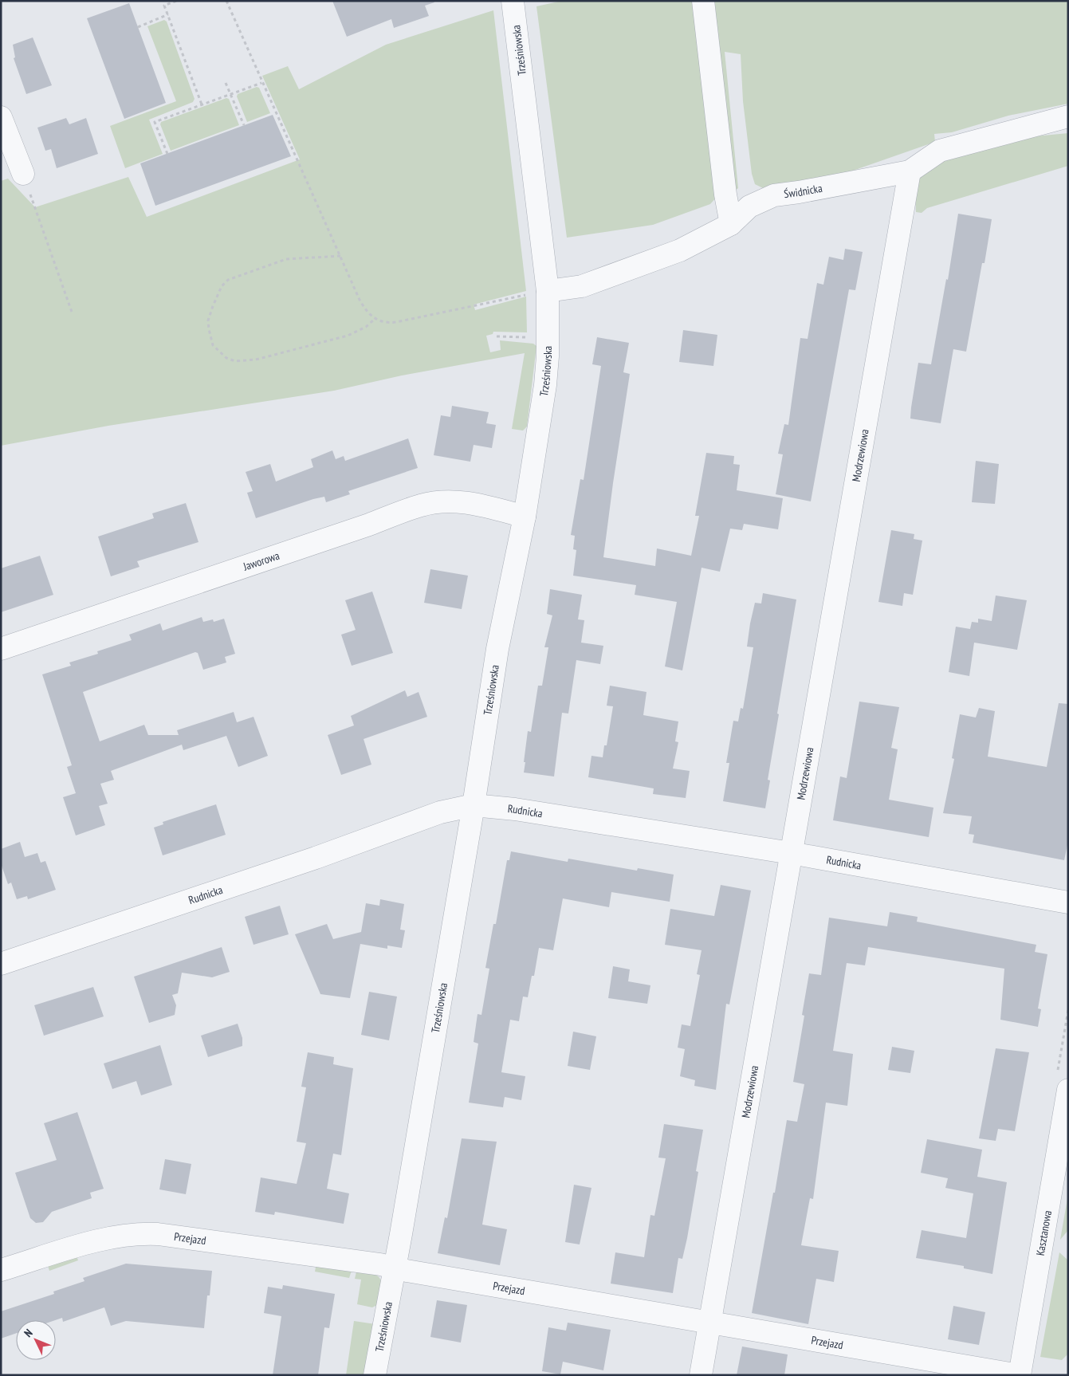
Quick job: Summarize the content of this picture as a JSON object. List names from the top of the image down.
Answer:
{
  "streets": {
    "street": [
      "Trześniowska",
      "Świdnicka",
      "Modrzewiowa",
      "Jaworowa",
      "Rudnicka",
      "Kasztanowa",
      "Przejazd"
    ]
  },
  "crossings": [
    ["Trześniowska", "Świdnicka"],
    ["Trześniowska", "Jaworowa"],
    ["Trześniowska", "Rudnicka"],
    ["Trześniowska", "Przejazd"],
    ["Świdnicka", "Modrzewiowa"],
    ["Modrzewiowa", "Rudnicka"],
    ["Modrzewiowa", "Przejazd"],
    ["Kasztanowa", "Przejazd"]
  ],
  "north": "top left"
}
